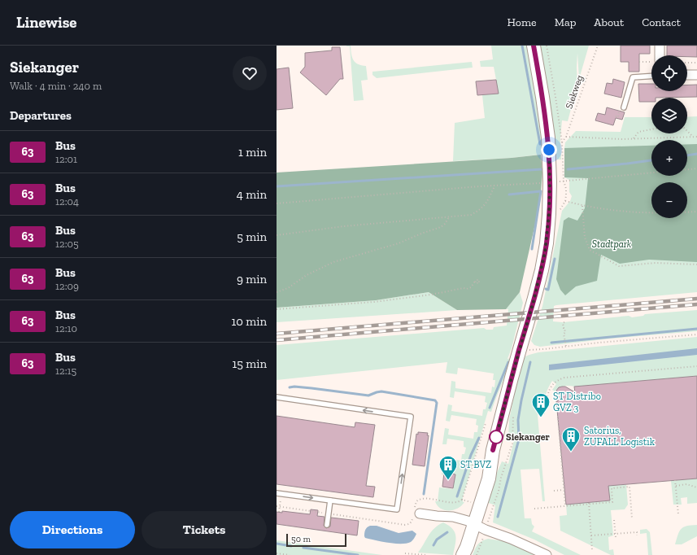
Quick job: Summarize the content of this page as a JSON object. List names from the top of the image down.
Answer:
{
  "streets": {
    "path": ["Siekweg"]
  },
  "parks": ["Stadtpark"],
  "places": {
    "building": ["ST Distribo GVZ 3", "Satorius, ZUFALL Logistik", "ST BVZ"],
    "other": ["Siekanger"]
  },
  "lines": ["bus line 63"],
  "scale_bar": "50 m",
  "page": {
    "header": "Linewise",
    "nav": [
      "Home",
      "Map",
      "About",
      "Contact"
    ],
    "heading": [
      ["Siekanger", "Walk · 4 min · 240 m"],
      "Departures"
    ],
    "map_buttons": ["+", "−"],
    "list": [
      {
        "mark": "63",
        "name": "Bus",
        "note": "12:01",
        "value": "1 min"
      },
      {
        "mark": "63",
        "name": "Bus",
        "note": "12:04",
        "value": "4 min"
      },
      {
        "mark": "63",
        "name": "Bus",
        "note": "12:05",
        "value": "5 min"
      },
      {
        "mark": "63",
        "name": "Bus",
        "note": "12:09",
        "value": "9 min"
      },
      {
        "mark": "63",
        "name": "Bus",
        "note": "12:10",
        "value": "10 min"
      },
      {
        "mark": "63",
        "name": "Bus",
        "note": "12:15",
        "value": "15 min"
      }
    ],
    "buttons": ["Directions", "Tickets"],
    "scale": "50 m"
  }
}
